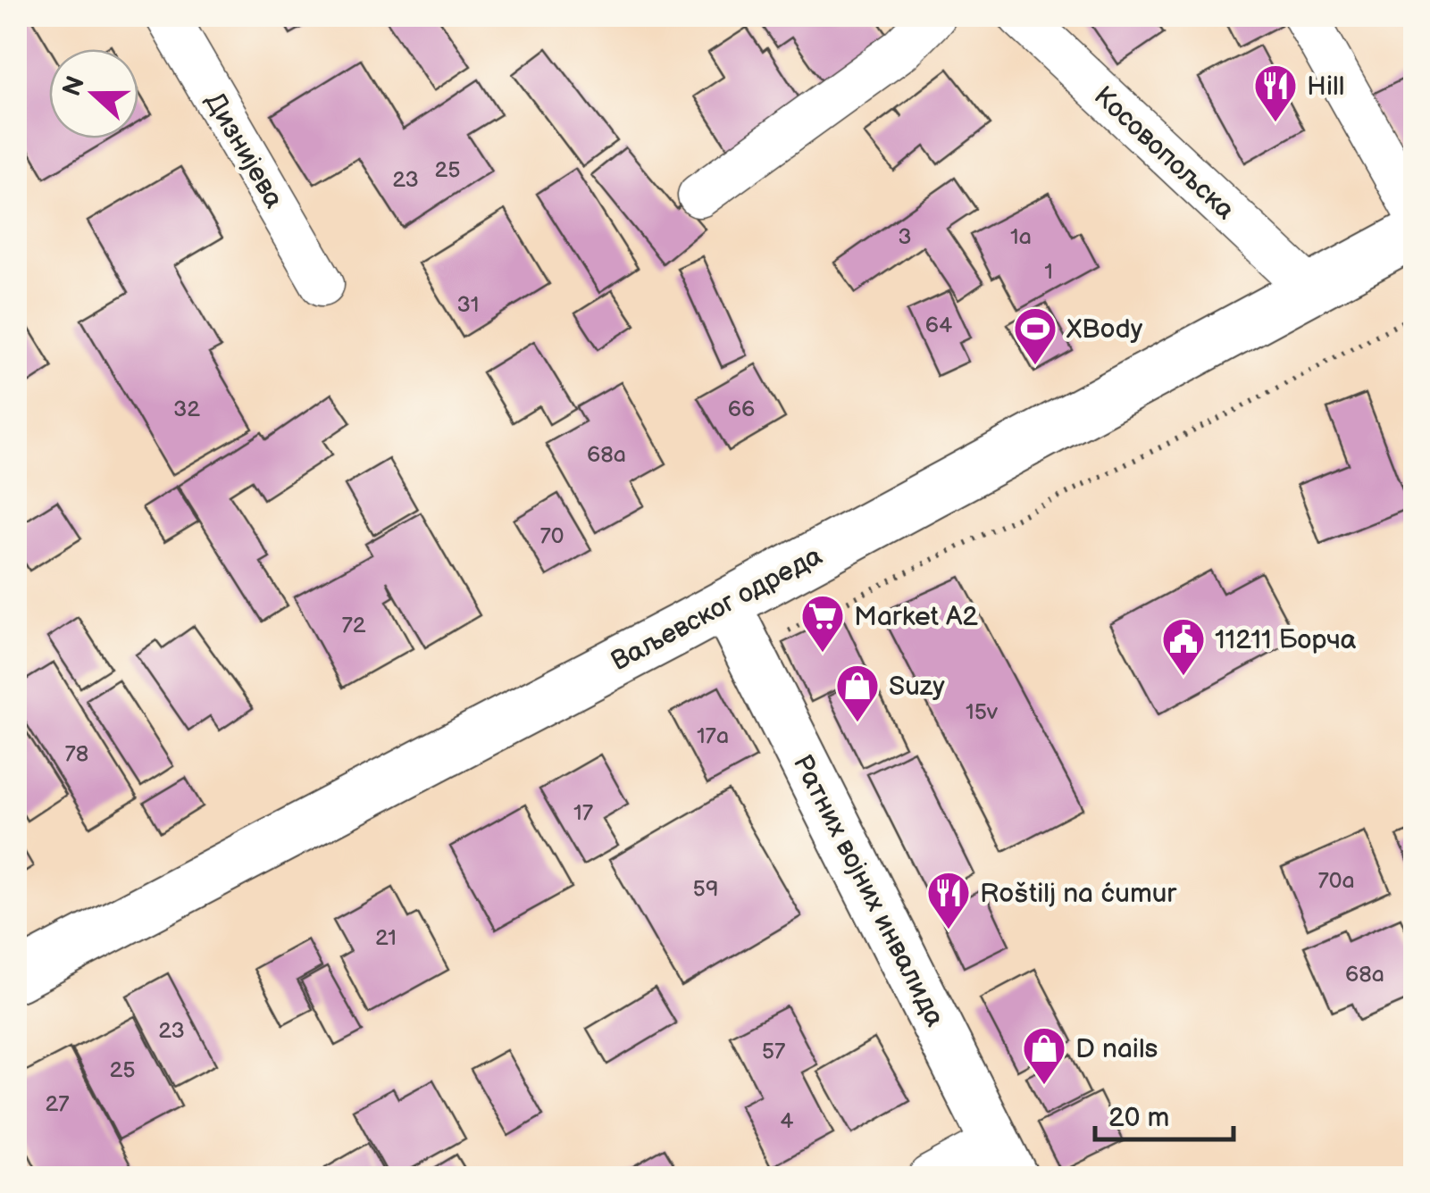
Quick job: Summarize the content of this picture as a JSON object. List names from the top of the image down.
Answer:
{
  "streets": {
    "street": [
      "Дизнијева",
      "Косовопољска",
      "Ваљевског одреда",
      "Ратних војних инвалида"
    ]
  },
  "crossings": [
    ["Косовопољска", "Ваљевског одреда"],
    ["Ваљевског одреда", "Ратних војних инвалида"]
  ],
  "places": {
    "restaurant": ["Hill", "Roštilj na ćumur"],
    "sports": ["XBody"],
    "supermarket": ["Market A2"],
    "public building": ["11211 Борча"],
    "shop": ["Suzy", "D nails"]
  },
  "house_numbers": [
    "25",
    "23",
    "3",
    "1a",
    "1",
    "31",
    "64",
    "32",
    "66",
    "68a",
    "70",
    "72",
    "15v",
    "17a",
    "78",
    "17",
    "70a",
    "59",
    "21",
    "68a",
    "23",
    "57",
    "25",
    "27",
    "4"
  ],
  "scale_bar": "20 m",
  "north": "left"
}
